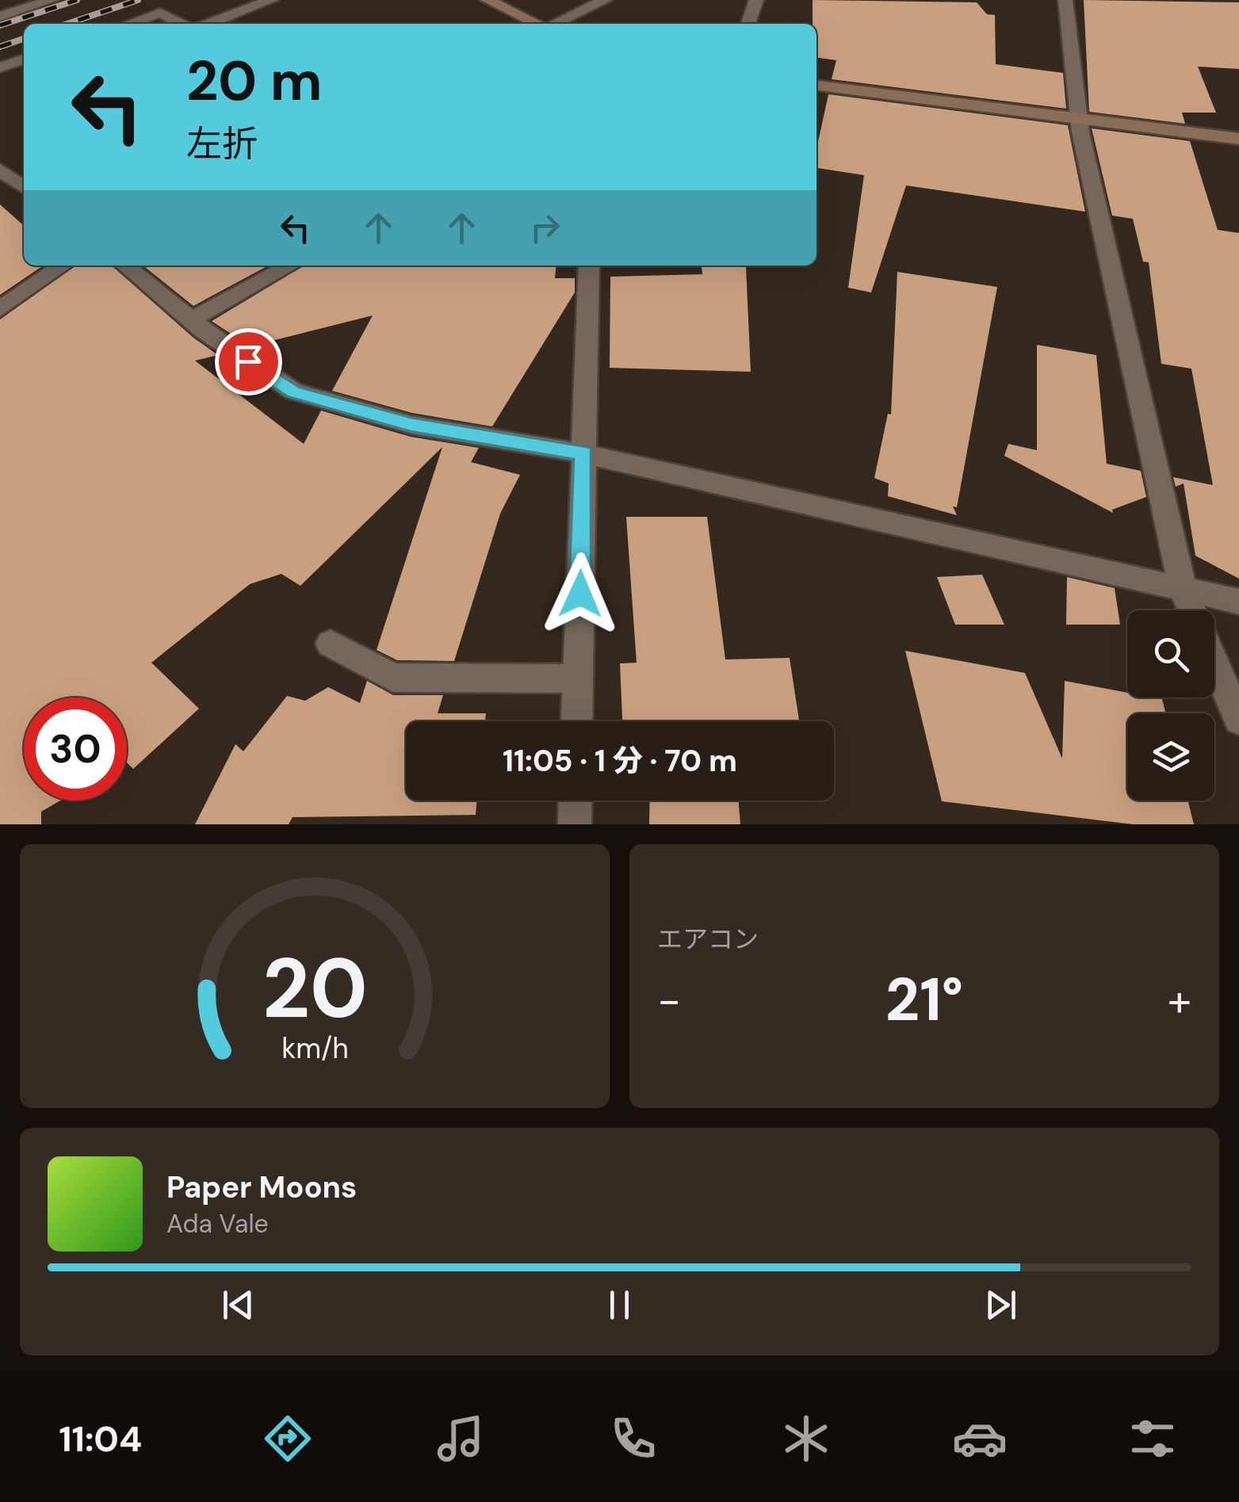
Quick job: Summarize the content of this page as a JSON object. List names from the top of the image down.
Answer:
{
  "page": {
    "turn": ["20 m", "左折"],
    "limit": "30",
    "trip": "11:05 · 1 分 · 70 m",
    "tile": "エアコン",
    "heat": ["−", "21°", "+"],
    "song": ["Paper Moons", "Ada Vale"],
    "tabs": "11:04",
    "gauge": ["20", "km/h"]
  }
}
